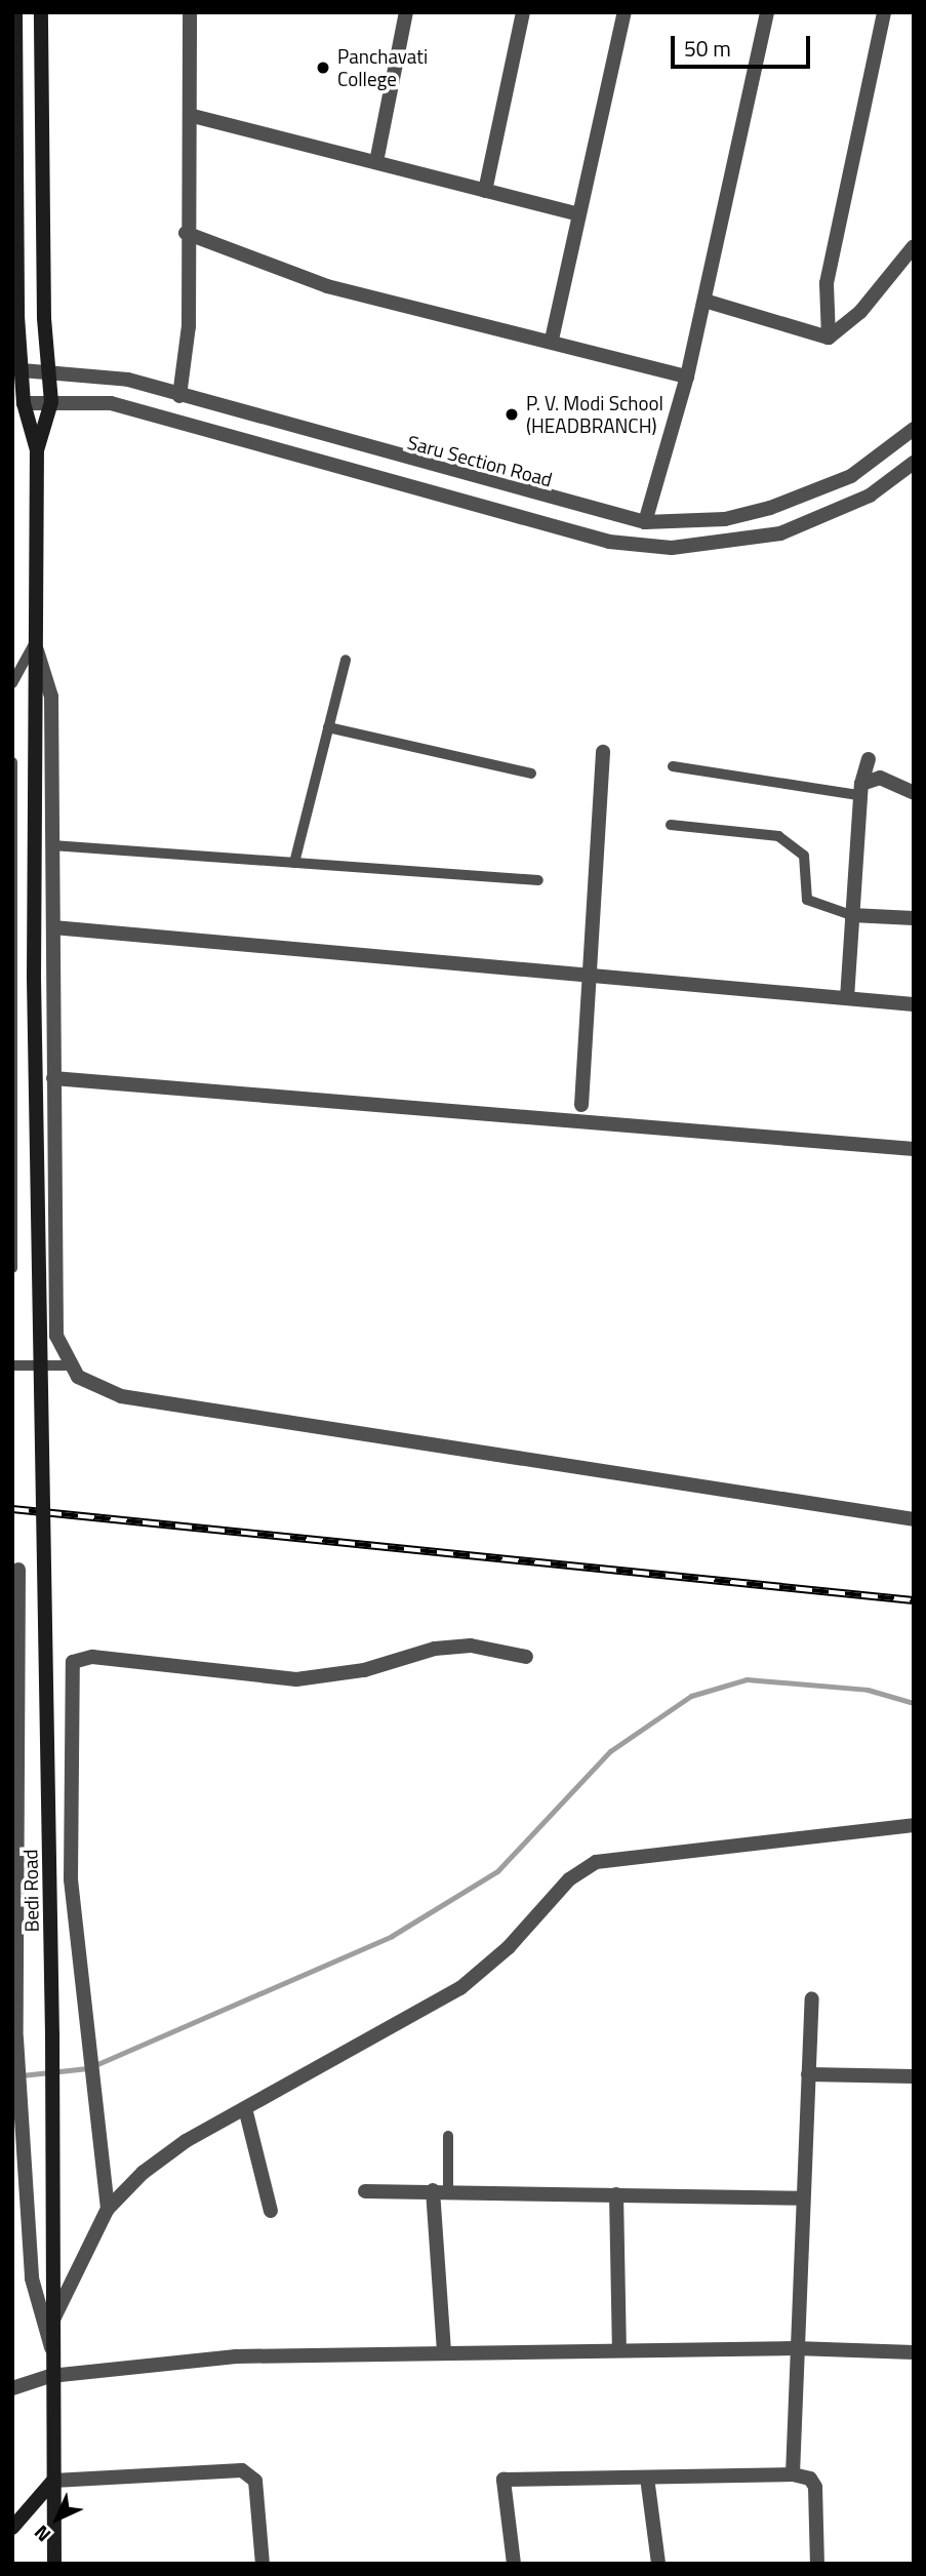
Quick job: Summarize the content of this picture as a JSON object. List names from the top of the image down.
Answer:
{
  "streets": {
    "main road": ["Bedi Road"],
    "street": ["Saru Section Road"]
  },
  "crossings": [
    ["Saru Section Road", "Bedi Road"]
  ],
  "places": ["Panchavati College", "P. V. Modi School (HEADBRANCH)"],
  "scale_bar": "50 m",
  "north": "bottom left"
}
